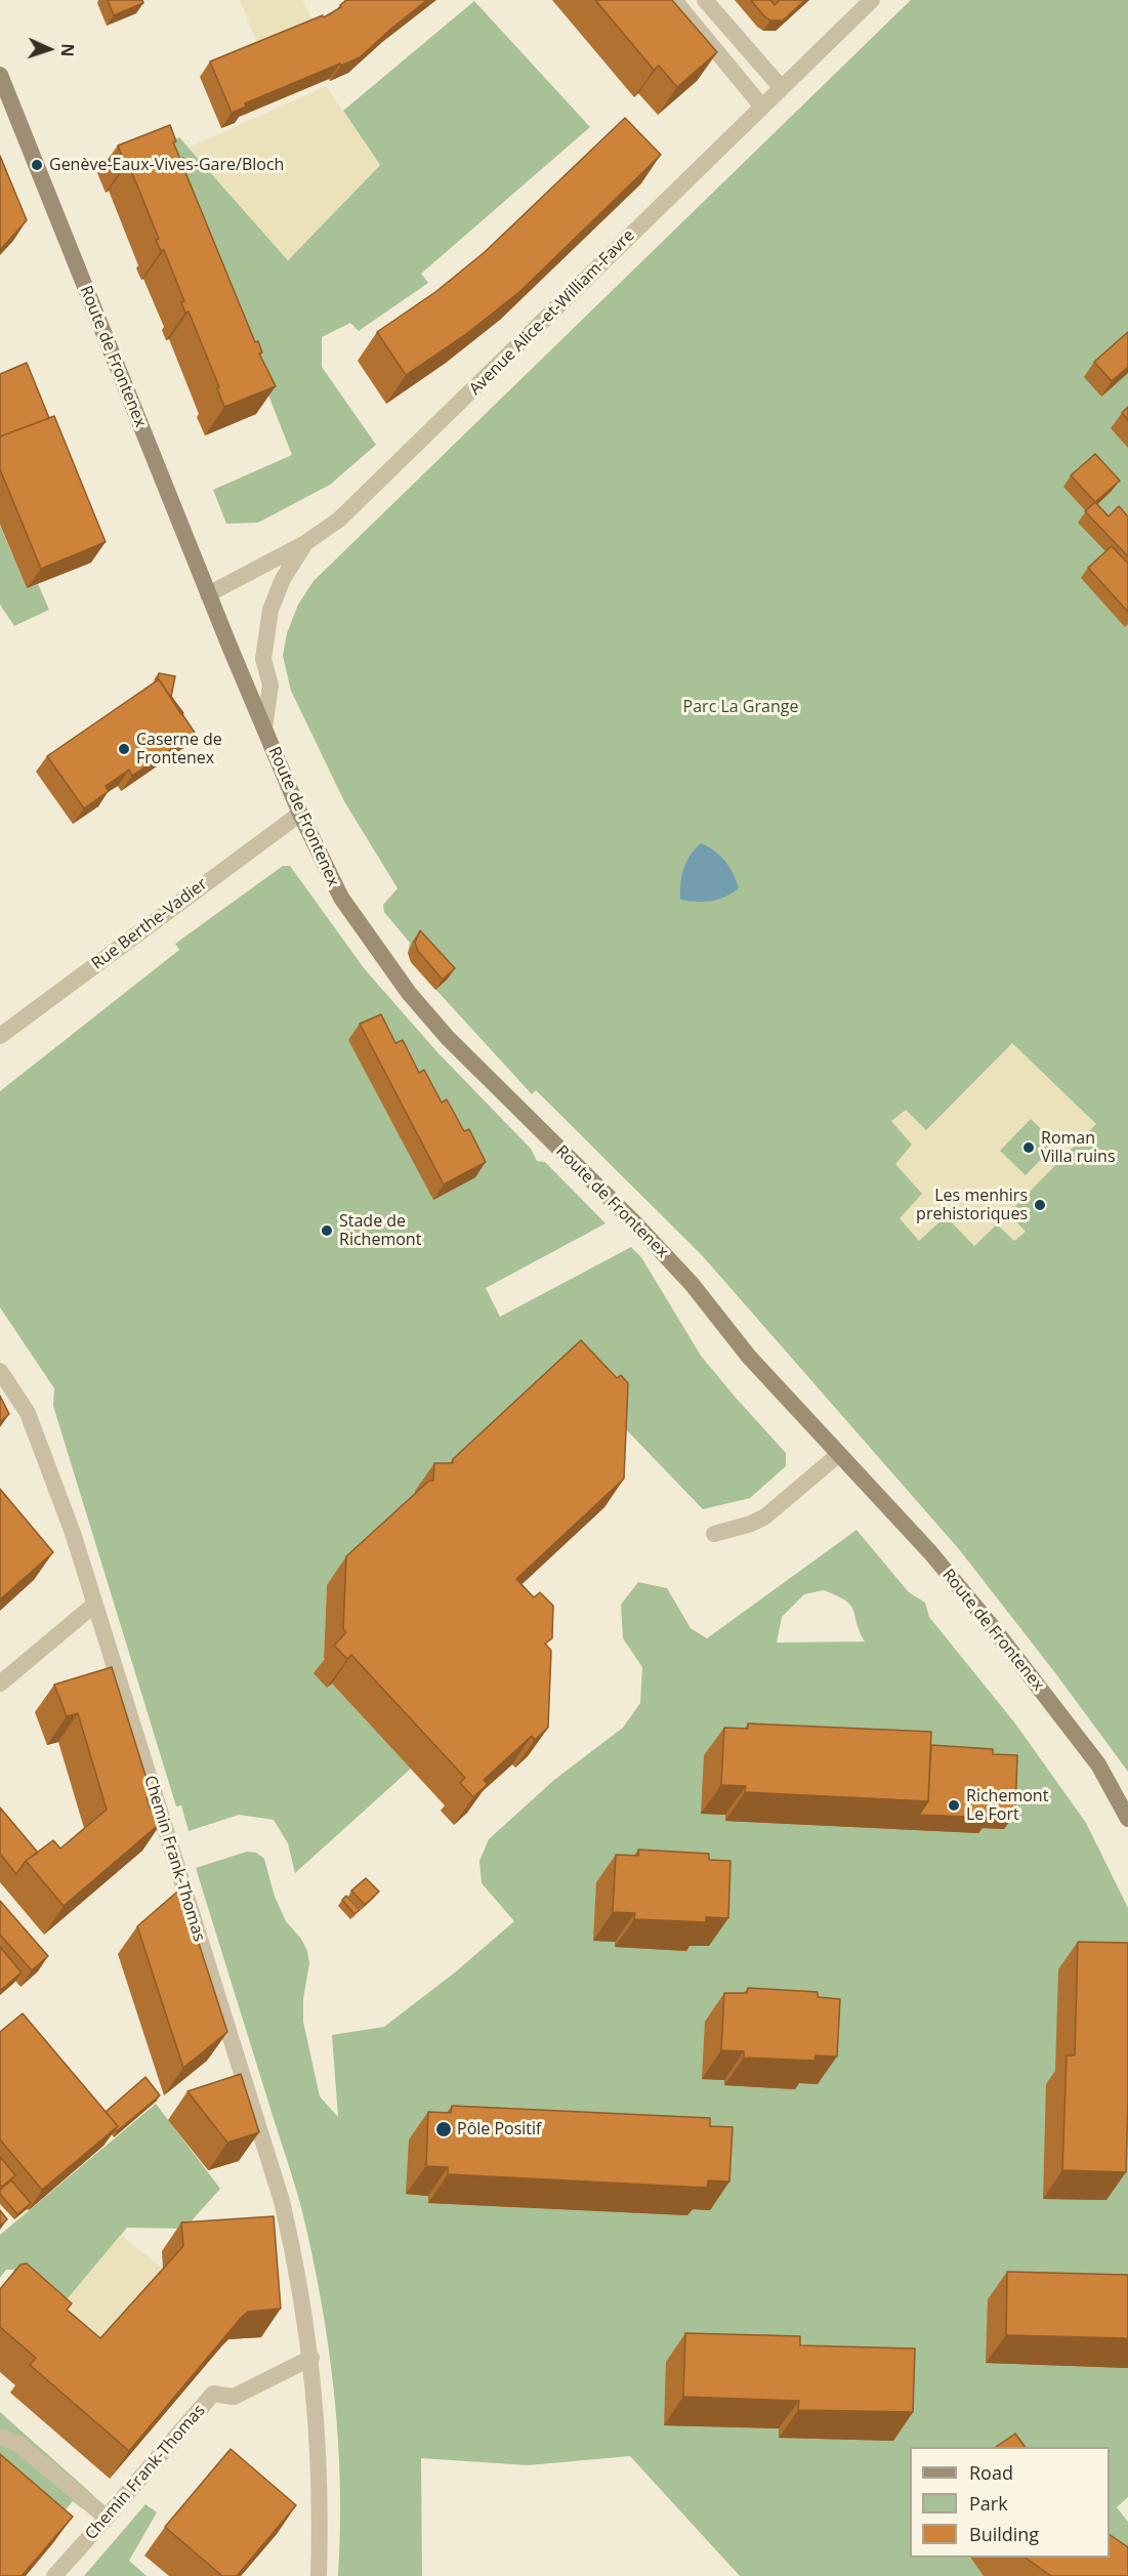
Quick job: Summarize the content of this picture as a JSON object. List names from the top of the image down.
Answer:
{
  "streets": {
    "main road": ["Route de Frontenex"],
    "street": ["Avenue Alice-et-William-Favre", "Rue Berthe-Vadier", "Chemin Frank-Thomas"]
  },
  "crossings": [
    ["Avenue Alice-et-William-Favre", "Route de Frontenex"],
    ["Route de Frontenex", "Rue Berthe-Vadier"]
  ],
  "parks": ["Parc La Grange"],
  "places": [
    "Genève-Eaux-Vives-Gare/Bloch",
    "Caserne de Frontenex",
    "Roman Villa ruins",
    "Les menhirs prehistoriques",
    "Stade de Richemont",
    "Richemont Le Fort",
    "Pôle Positif"
  ],
  "legend": ["Road", "Park", "Building"],
  "north": "right"
}
